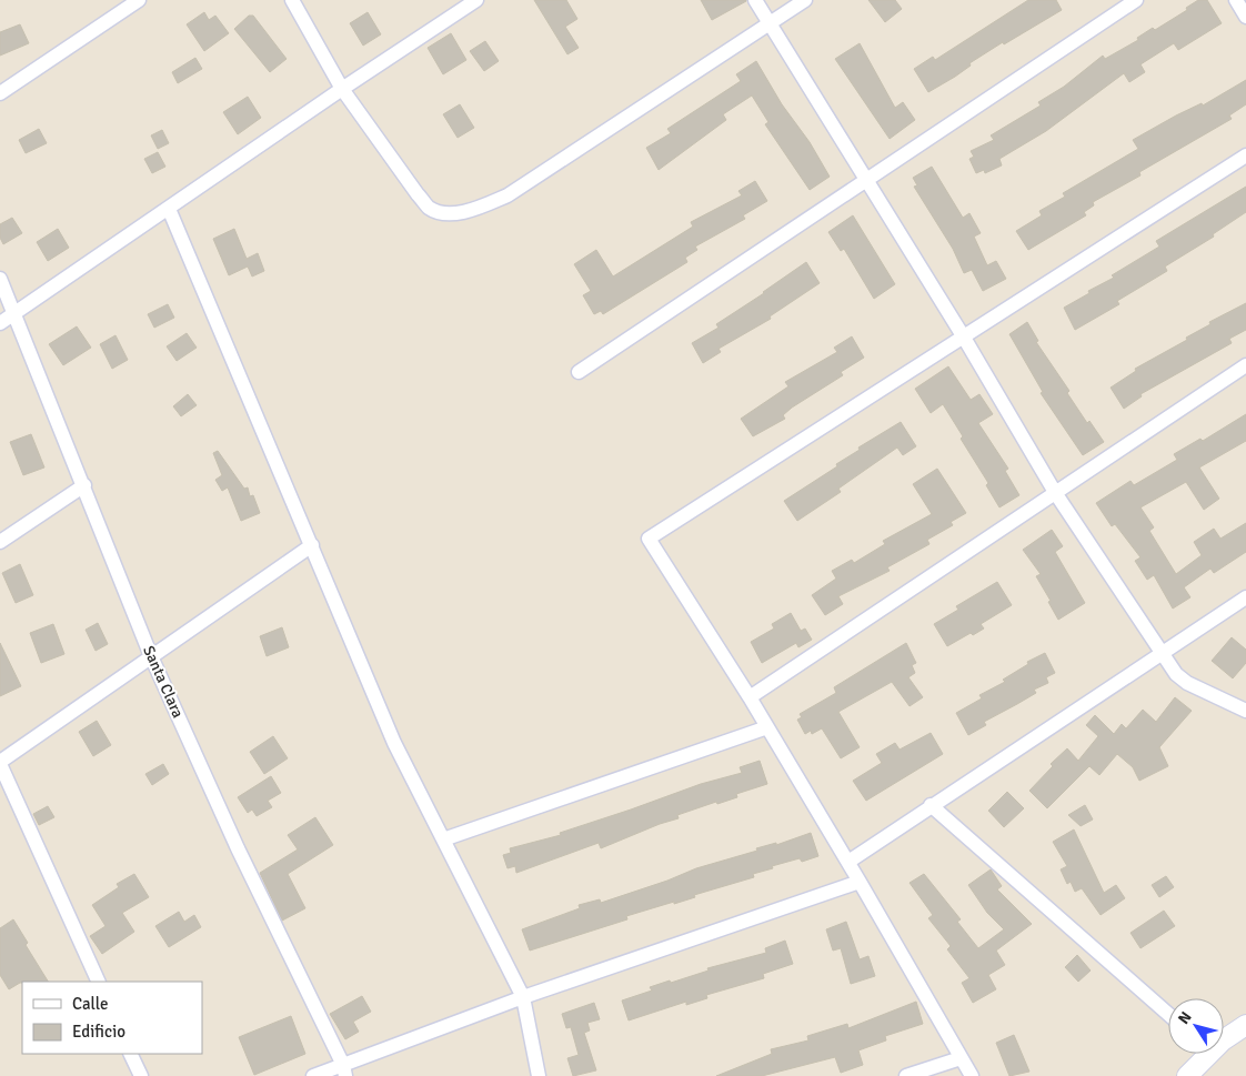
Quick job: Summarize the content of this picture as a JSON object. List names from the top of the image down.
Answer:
{
  "streets": {
    "street": ["Santa Clara"]
  },
  "legend": ["Calle", "Edificio"],
  "north": "top left"
}
